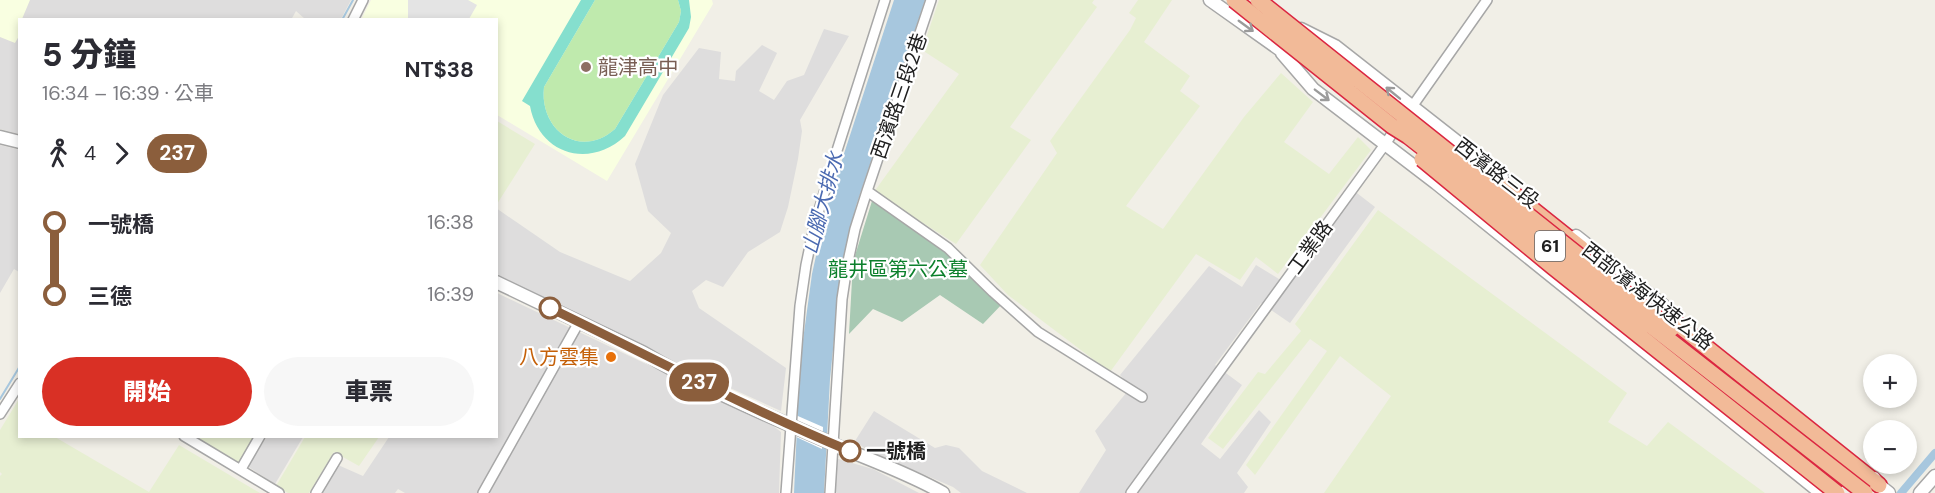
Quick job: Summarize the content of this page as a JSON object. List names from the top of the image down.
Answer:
{
  "streets": {
    "highway": ["61", "西部濱海快速公路"],
    "street": ["西濱路三段2巷", "西濱路三段", "工業路"]
  },
  "crossings": [
    ["西濱路三段", "工業路"],
    ["西濱路三段", "西部濱海快速公路"],
    ["工業路", "西部濱海快速公路"]
  ],
  "water": ["山腳大排水"],
  "parks": ["龍井區第六公墓"],
  "places": ["龍津高中", "八方雲集", "一號橋"],
  "lines": ["bus line 237"],
  "page": {
    "on_map": "237",
    "heading": ["5 分鐘", "16:34 – 16:39 · 公車", "NT$38"],
    "legs": ["4", "237"],
    "list": [
      {
        "name": "一號橋",
        "value": "16:38"
      },
      {
        "name": "三德",
        "value": "16:39"
      }
    ],
    "buttons": ["開始", "車票"],
    "map_buttons": ["+", "−"]
  }
}
